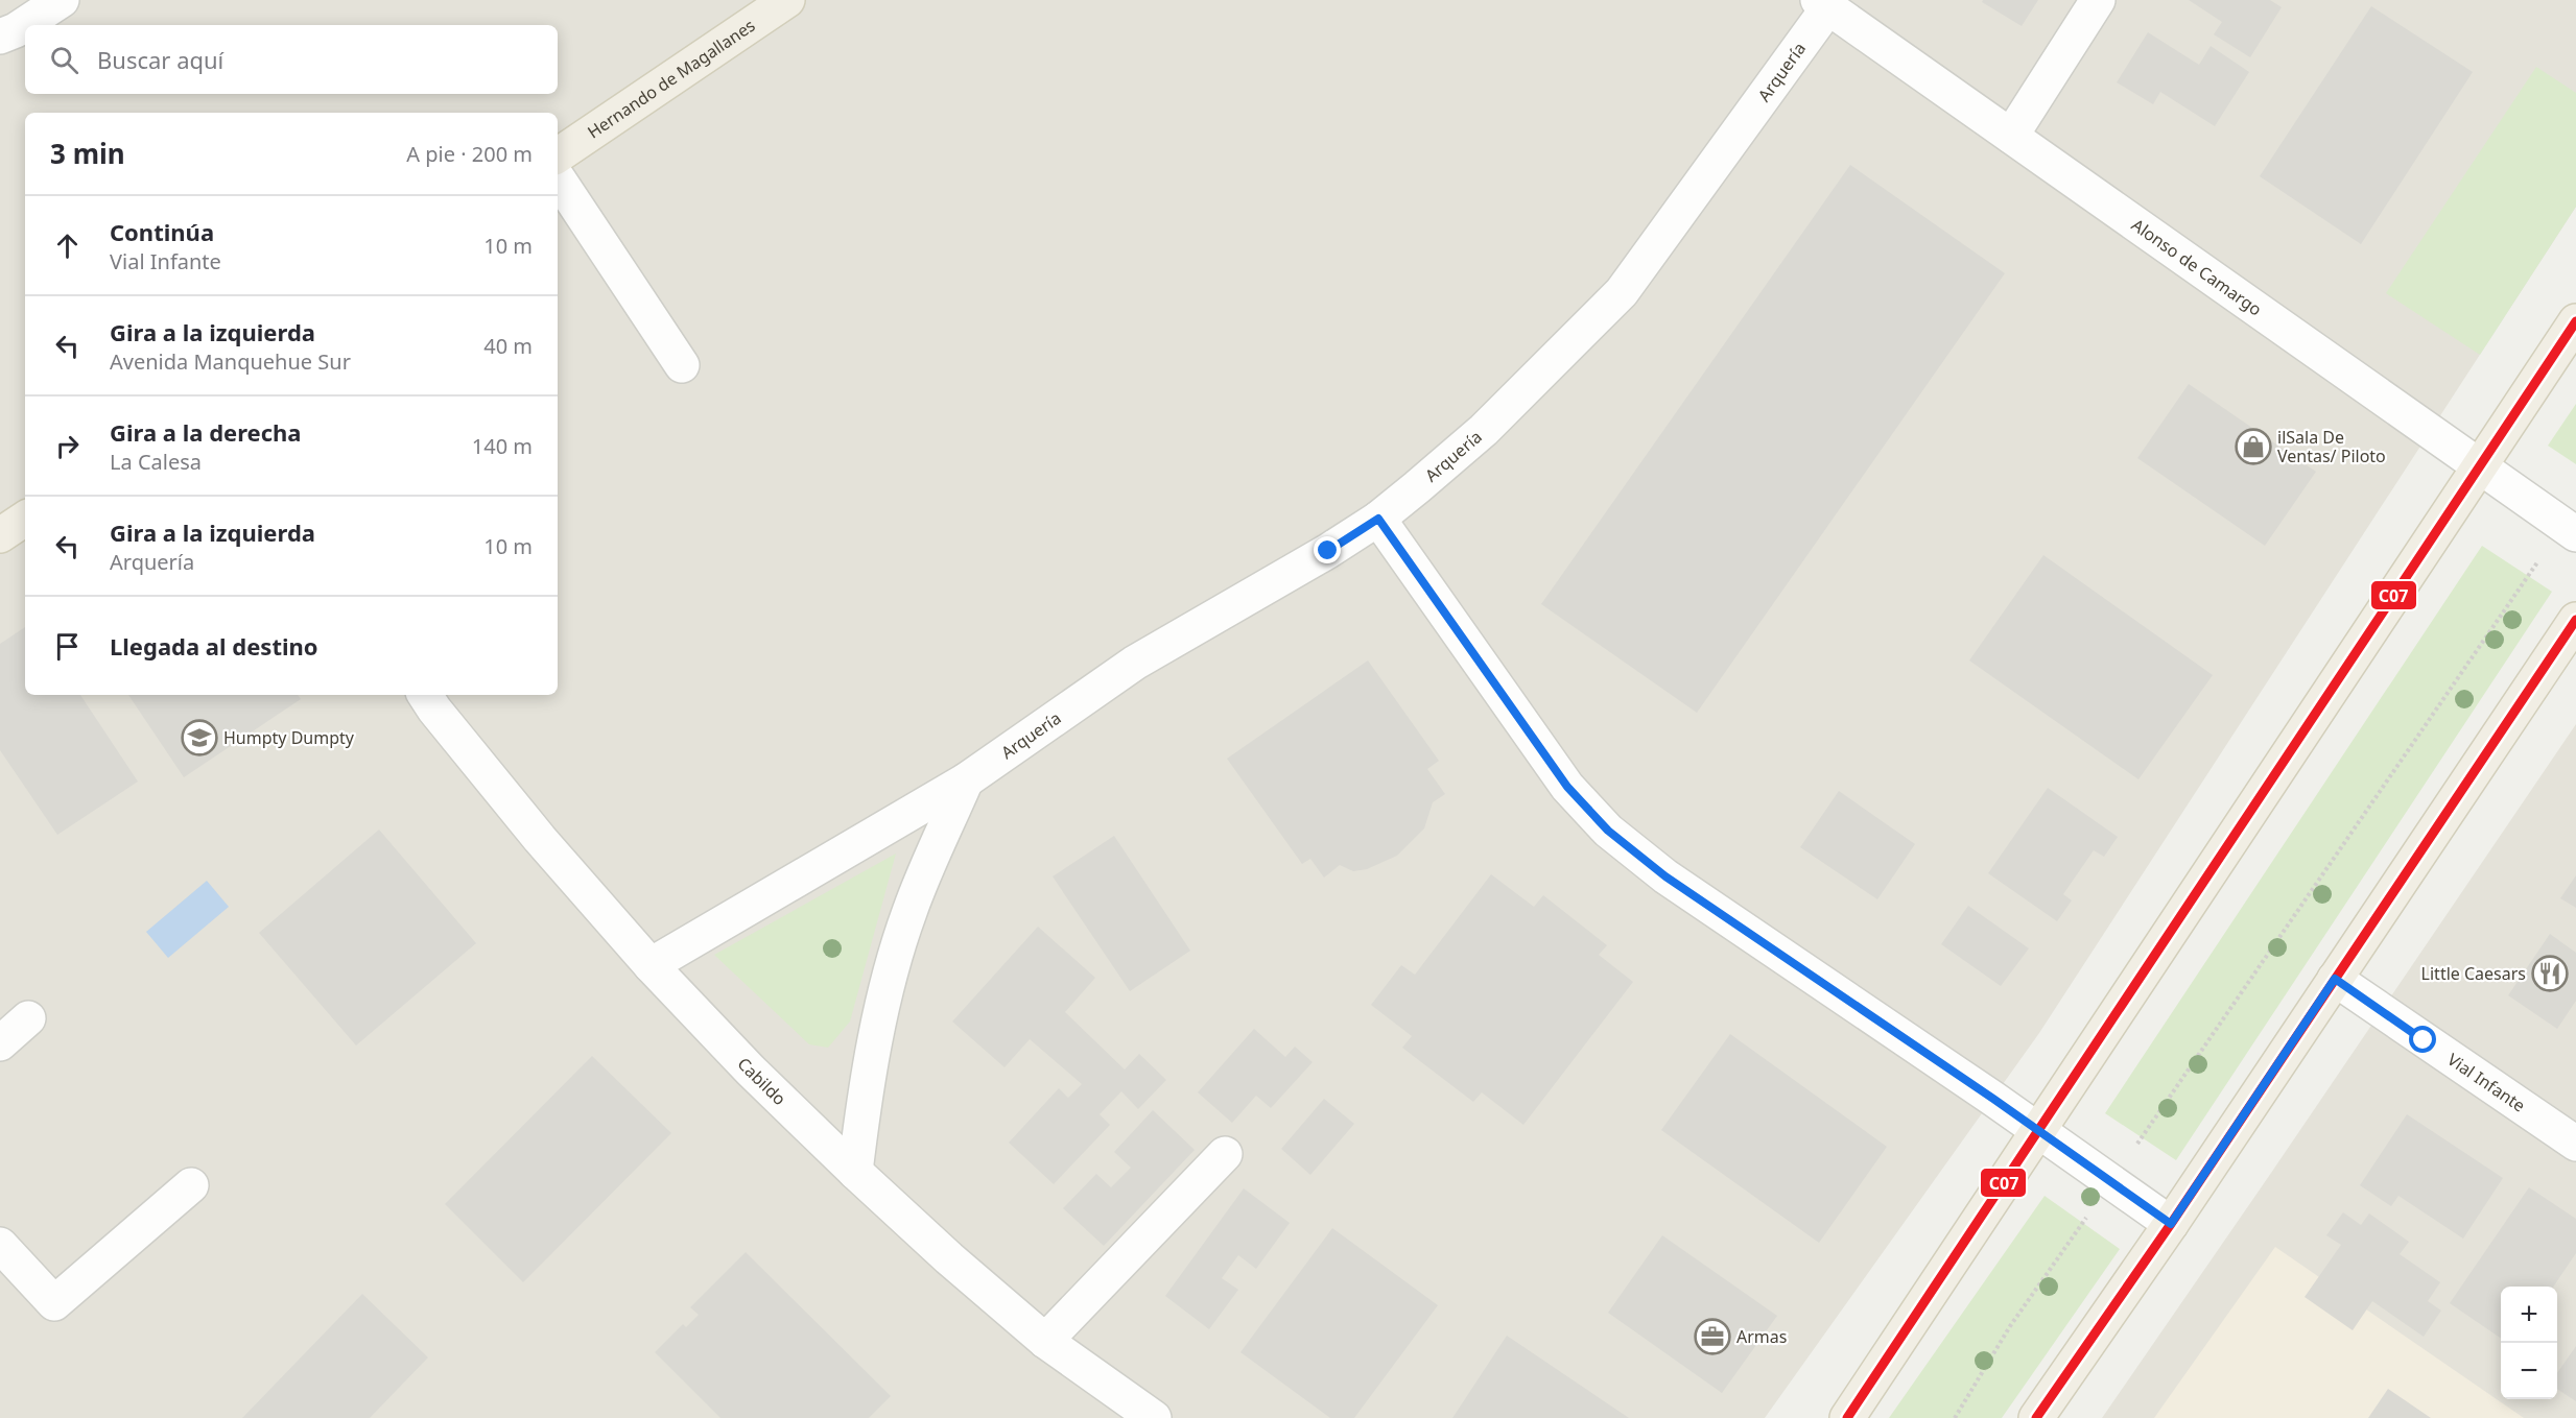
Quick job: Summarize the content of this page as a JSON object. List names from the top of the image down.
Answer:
{
  "streets": {
    "main road": ["Hernando de Magallanes"],
    "street": [
      "Arquería",
      "Alonso de Camargo",
      "Cabildo",
      "Vial Infante"
    ]
  },
  "crossings": [
    ["Arquería", "Alonso de Camargo"],
    ["Arquería", "Cabildo"]
  ],
  "places": {
    "shop": ["ilSala De Ventas/ Piloto"],
    "school or university": ["Humpty Dumpty"],
    "restaurant": ["Little Caesars"],
    "office": ["Armas"]
  },
  "lines": ["transit line C07"],
  "page": {
    "search": "Buscar aquí",
    "heading": ["3 min", "A pie · 200 m"],
    "list": [
      ["Continúa", "Vial Infante", "10 m"],
      ["Gira a la izquierda", "Avenida Manquehue Sur", "40 m"],
      ["Gira a la derecha", "La Calesa", "140 m"],
      ["Gira a la izquierda", "Arquería", "10 m"],
      "Llegada al destino"
    ],
    "map_buttons": ["+", "−"]
  }
}
